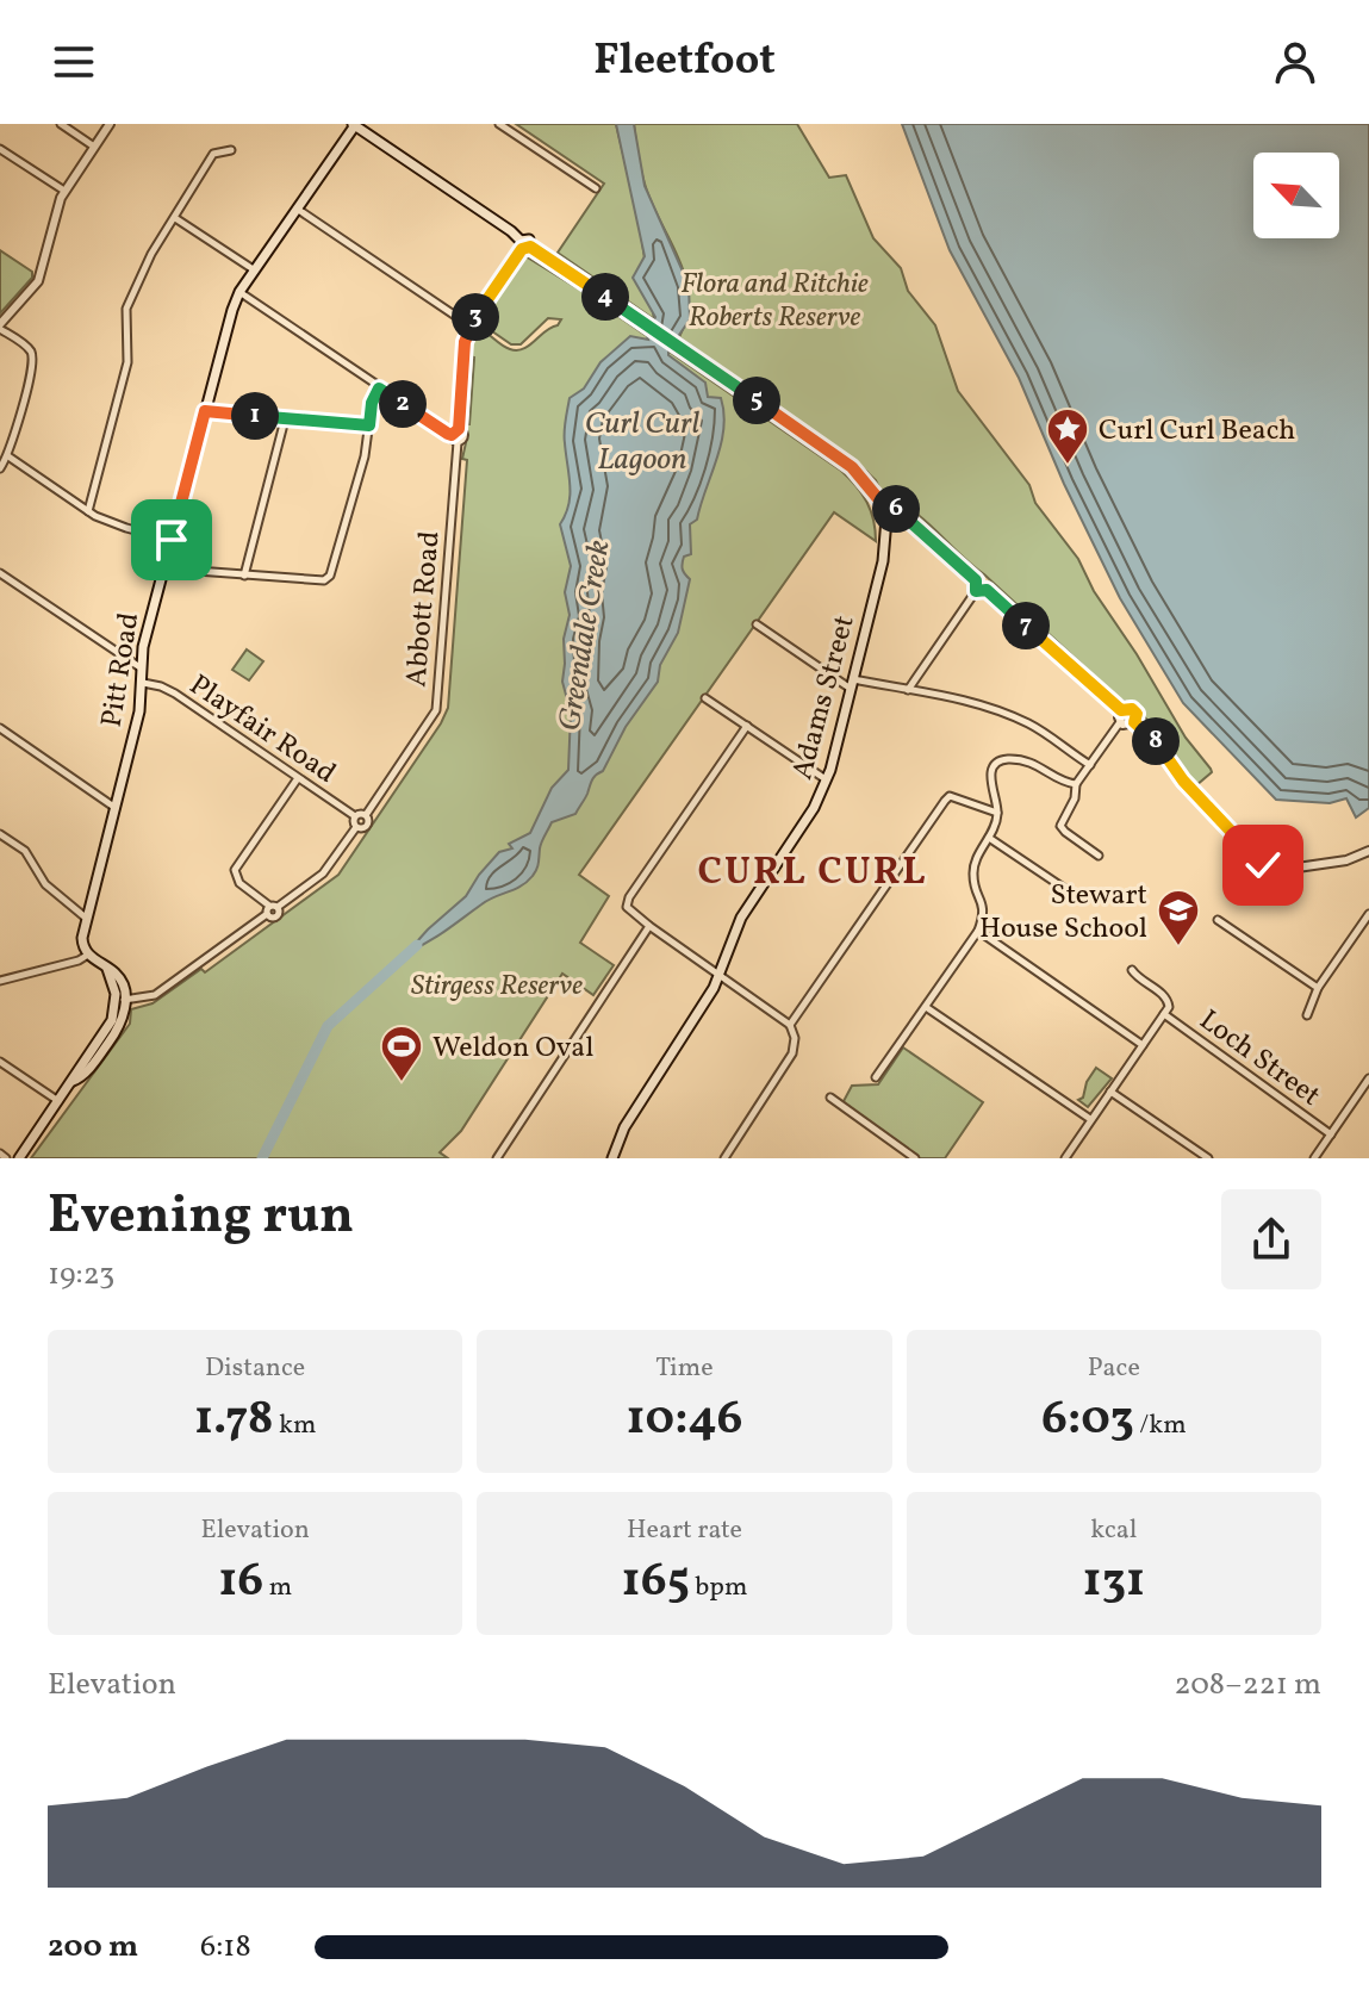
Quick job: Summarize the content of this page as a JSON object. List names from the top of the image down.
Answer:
{
  "streets": {
    "main road": ["Pitt Road", "Adams Street"],
    "street": ["Abbott Road", "Playfair Road", "Loch Street"]
  },
  "crossings": [
    ["Pitt Road", "Playfair Road"]
  ],
  "districts": ["CURL CURL"],
  "water": ["Curl Curl Lagoon", "Greendale Creek"],
  "parks": ["Flora and Ritchie Roberts Reserve", "Stirgess Reserve"],
  "places": {
    "place": ["Curl Curl Beach"],
    "school or university": ["Stewart House School"],
    "sports": ["Weldon Oval"]
  },
  "north": "top left",
  "page": {
    "header": "Fleetfoot",
    "pins": [
      "4",
      "3",
      "5",
      "2",
      "1",
      "6",
      "7",
      "8"
    ],
    "heading": ["Evening run", "19:23"],
    "stats": [
      ["Distance", "1.78 km"],
      ["Time", "10:46"],
      ["Pace", "6:03 /km"],
      ["Elevation", "16 m"],
      ["Heart rate", "165 bpm"],
      ["kcal", "131"]
    ],
    "chart": ["Elevation", "208–221 m"],
    "list": [
      {
        "name": "200 m",
        "note": "6:18"
      }
    ]
  }
}
